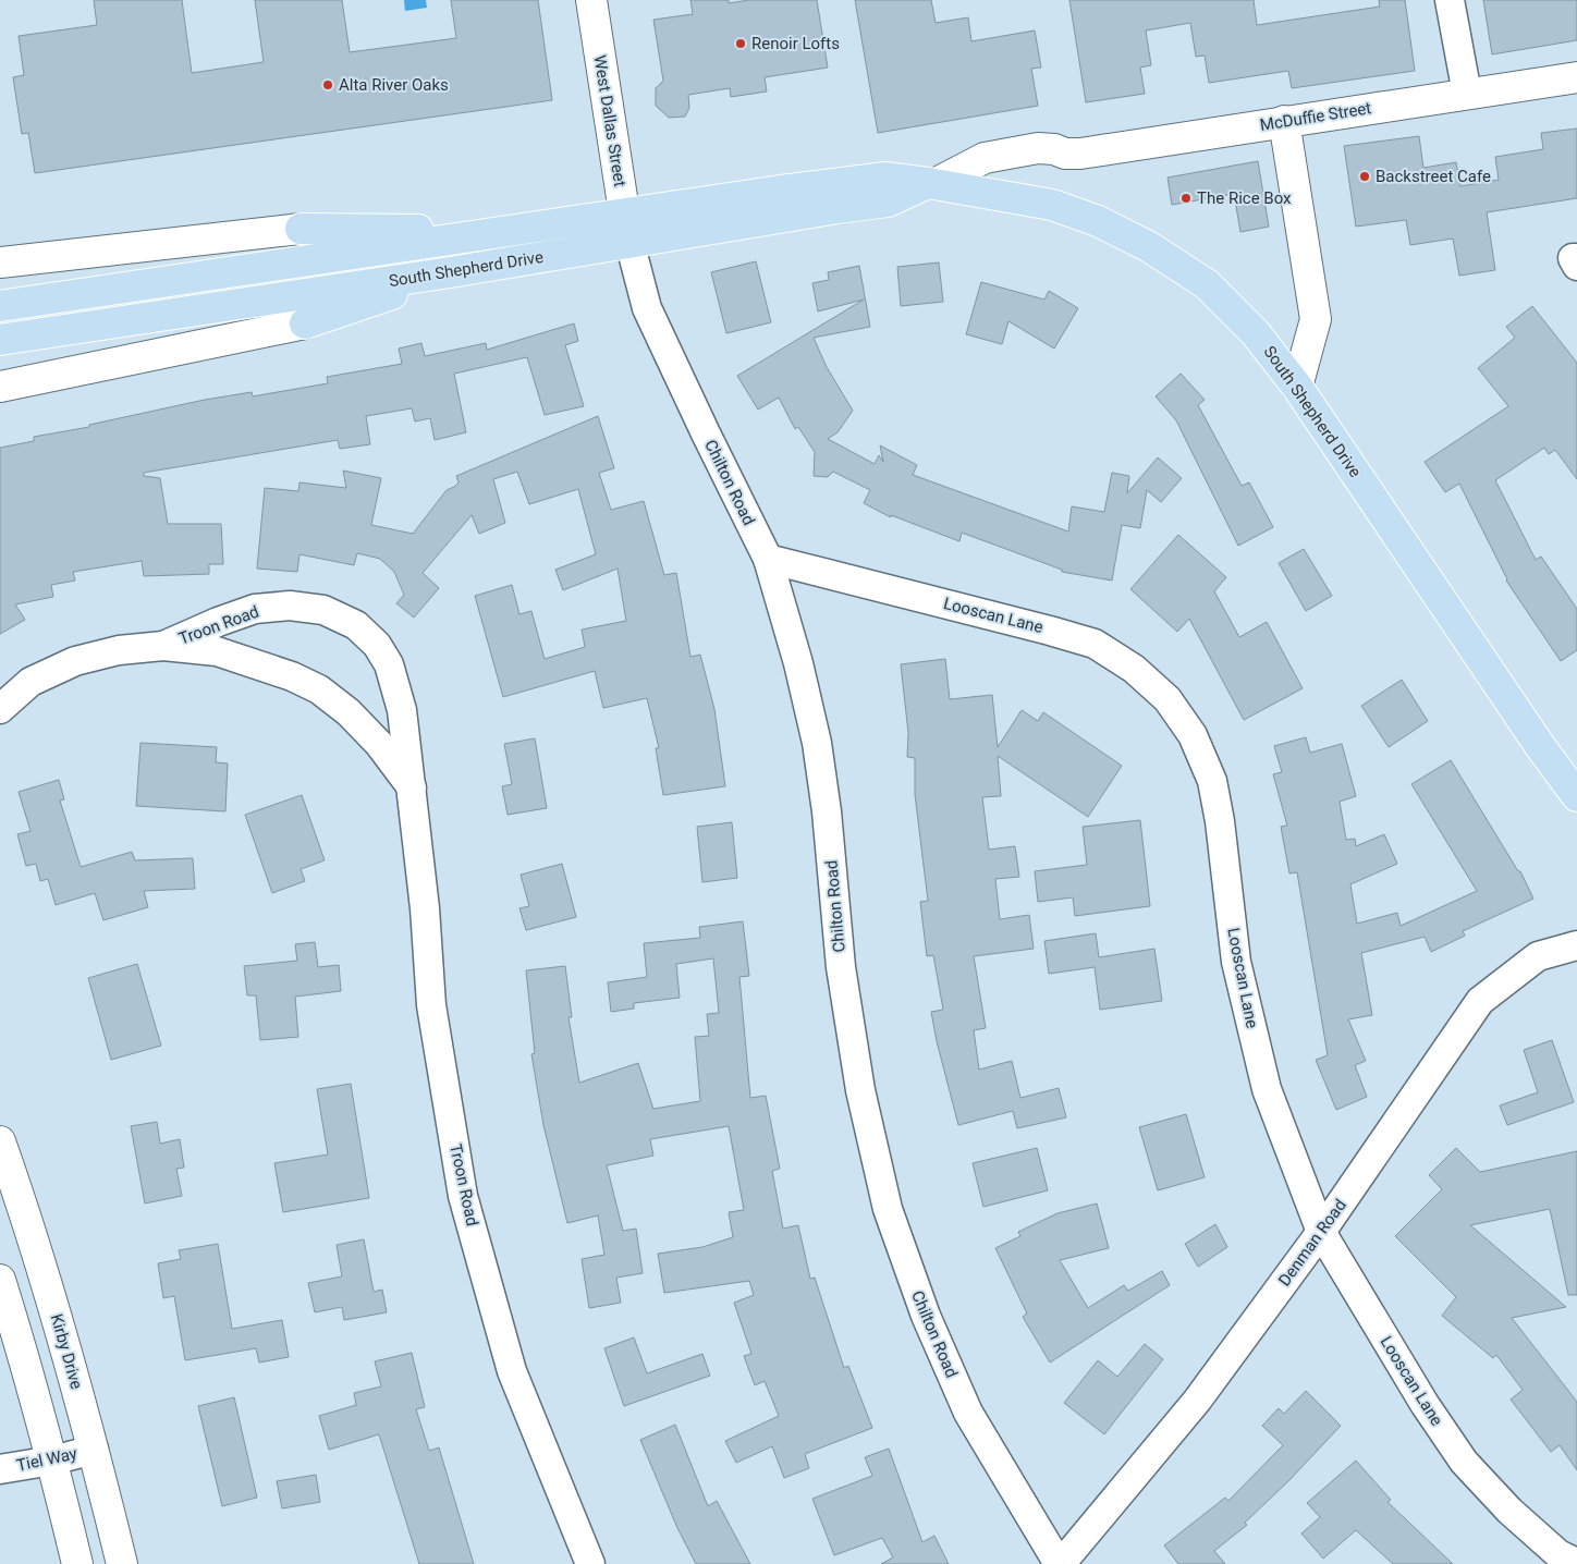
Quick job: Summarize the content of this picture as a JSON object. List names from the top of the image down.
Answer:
{
  "streets": {
    "main road": ["South Shepherd Drive"],
    "street": [
      "McDuffie Street",
      "West Dallas Street",
      "Chilton Road",
      "Looscan Lane",
      "Troon Road",
      "Denman Road",
      "Kirby Drive",
      "Tiel Way"
    ]
  },
  "crossings": [
    ["McDuffie Street", "South Shepherd Drive"],
    ["West Dallas Street", "South Shepherd Drive"],
    ["West Dallas Street", "Chilton Road"],
    ["South Shepherd Drive", "Chilton Road"],
    ["Chilton Road", "Looscan Lane"],
    ["Chilton Road", "Denman Road"],
    ["Looscan Lane", "Denman Road"],
    ["Kirby Drive", "Tiel Way"]
  ],
  "places": [
    "Renoir Lofts",
    "Alta River Oaks",
    "Backstreet Cafe",
    "The Rice Box"
  ]
}
